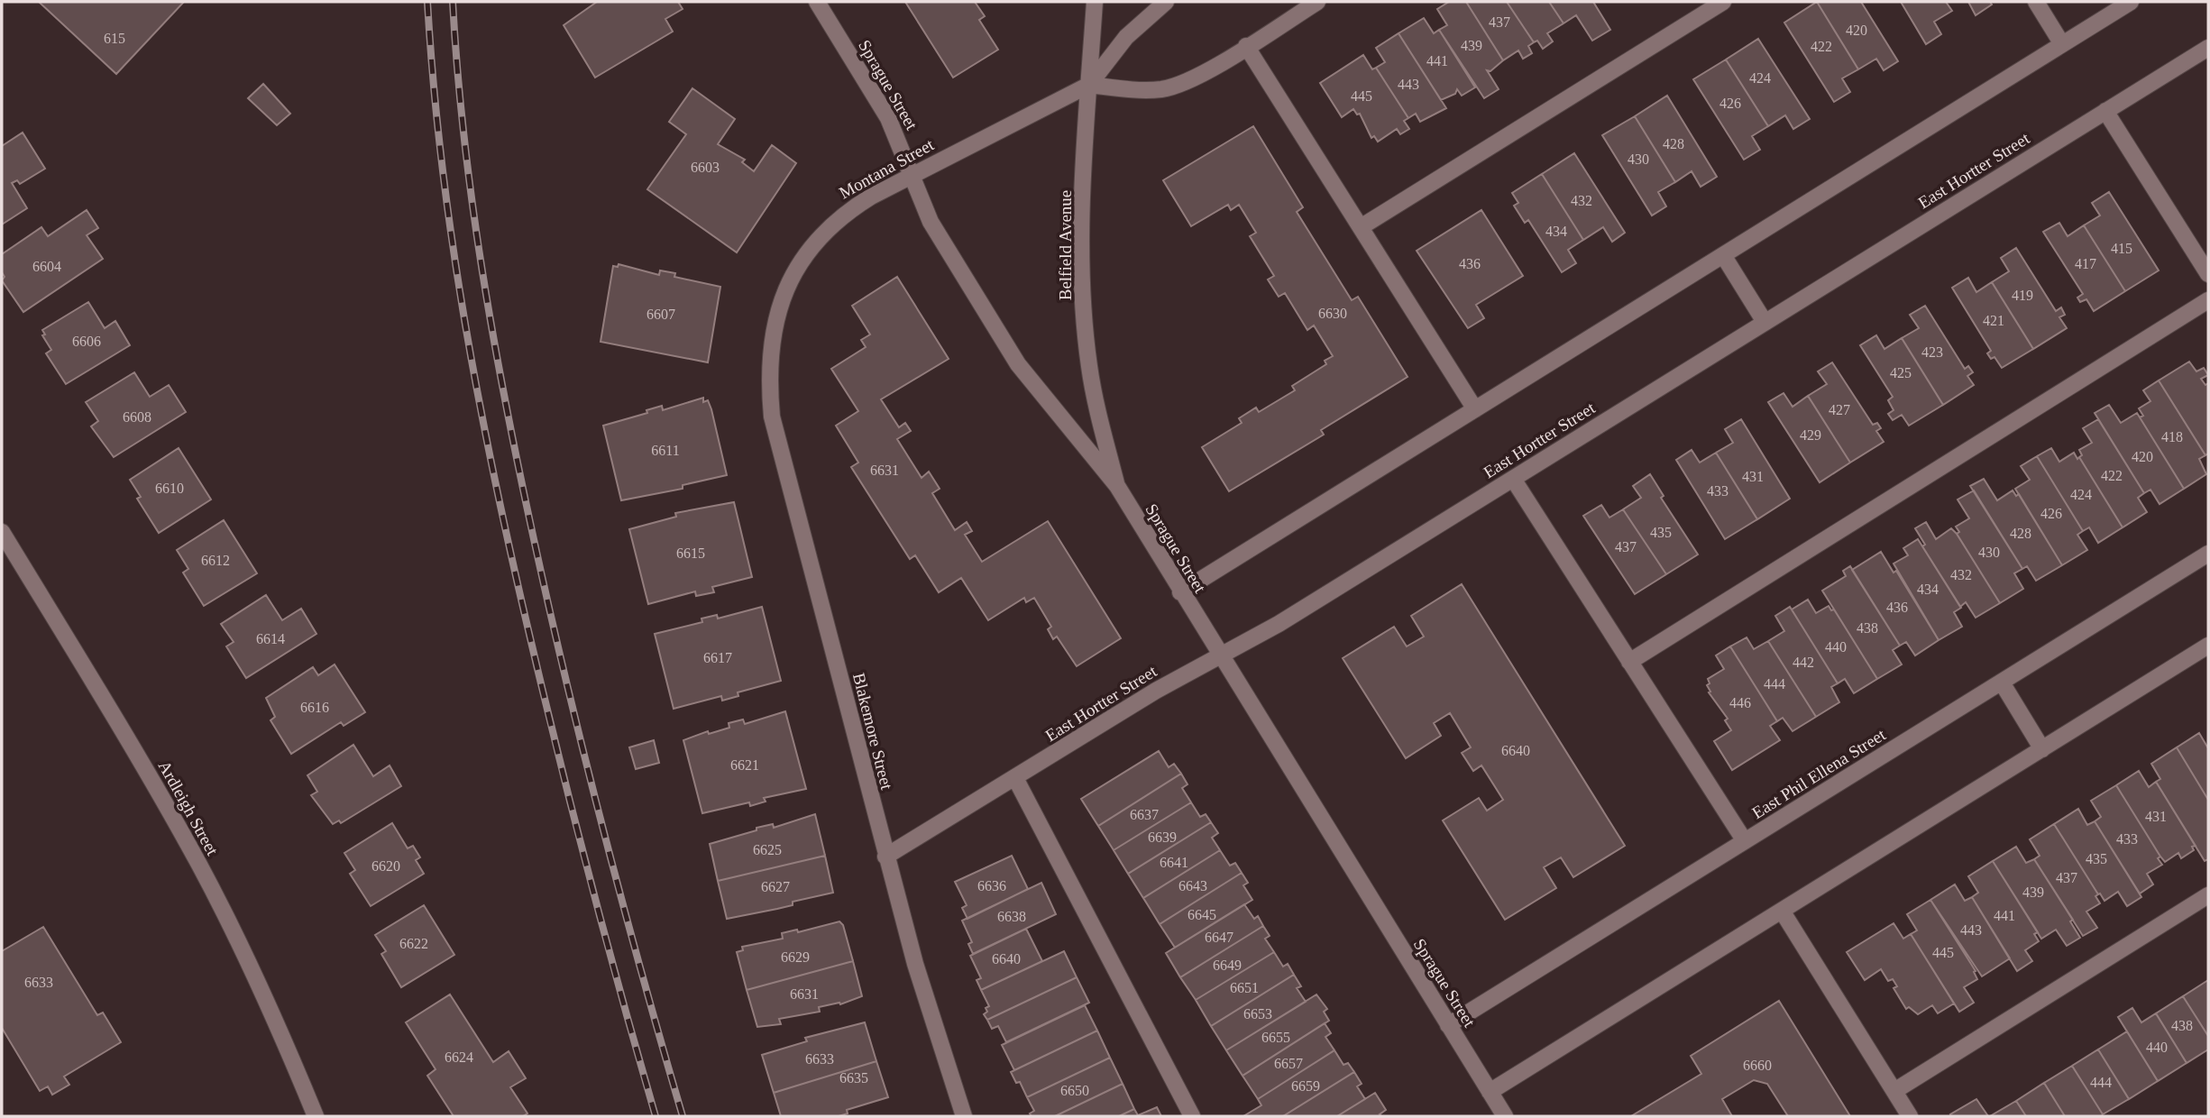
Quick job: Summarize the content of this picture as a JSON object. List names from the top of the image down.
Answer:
{
  "streets": {
    "street": [
      "Sprague Street",
      "Montana Street",
      "East Hortter Street",
      "Belfield Avenue",
      "Blakemore Street",
      "East Phil Ellena Street",
      "Ardleigh Street"
    ]
  },
  "crossings": [
    ["Sprague Street", "Montana Street"],
    ["Sprague Street", "East Hortter Street"],
    ["Sprague Street", "Belfield Avenue"],
    ["Sprague Street", "East Phil Ellena Street"],
    ["Montana Street", "Belfield Avenue"],
    ["Montana Street", "Blakemore Street"],
    ["East Hortter Street", "Blakemore Street"]
  ],
  "house_numbers": [
    "437",
    "420",
    "615",
    "439",
    "422",
    "441",
    "424",
    "443",
    "445",
    "426",
    "428",
    "430",
    "6603",
    "432",
    "434",
    "415",
    "436",
    "417",
    "6604",
    "419",
    "6630",
    "6607",
    "421",
    "6606",
    "423",
    "425",
    "427",
    "6608",
    "429",
    "418",
    "6611",
    "420",
    "6631",
    "422",
    "431",
    "6610",
    "433",
    "424",
    "426",
    "435",
    "428",
    "437",
    "430",
    "6615",
    "6612",
    "432",
    "434",
    "436",
    "438",
    "6614",
    "440",
    "6617",
    "442",
    "444",
    "446",
    "6616",
    "6640",
    "6621",
    "6637",
    "431",
    "6639",
    "433",
    "6625",
    "435",
    "6641",
    "6620",
    "437",
    "6636",
    "6643",
    "6627",
    "439",
    "6645",
    "441",
    "6638",
    "443",
    "6647",
    "6622",
    "445",
    "6629",
    "6640",
    "6649",
    "6633",
    "6651",
    "6631",
    "6653",
    "438",
    "6655",
    "440",
    "6624",
    "6633",
    "6657",
    "6660",
    "6635",
    "444",
    "6659",
    "6650"
  ]
}
